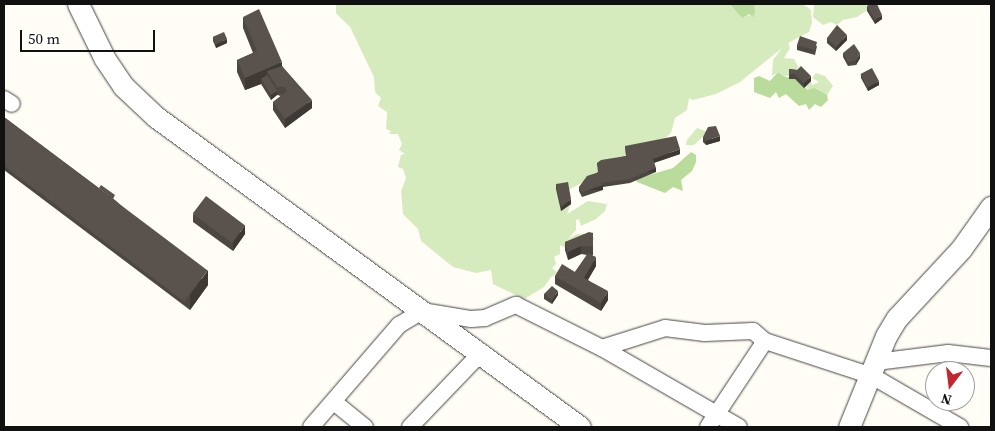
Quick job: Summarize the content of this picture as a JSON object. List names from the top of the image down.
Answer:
{
  "scale_bar": "50 m",
  "north": "bottom"
}
